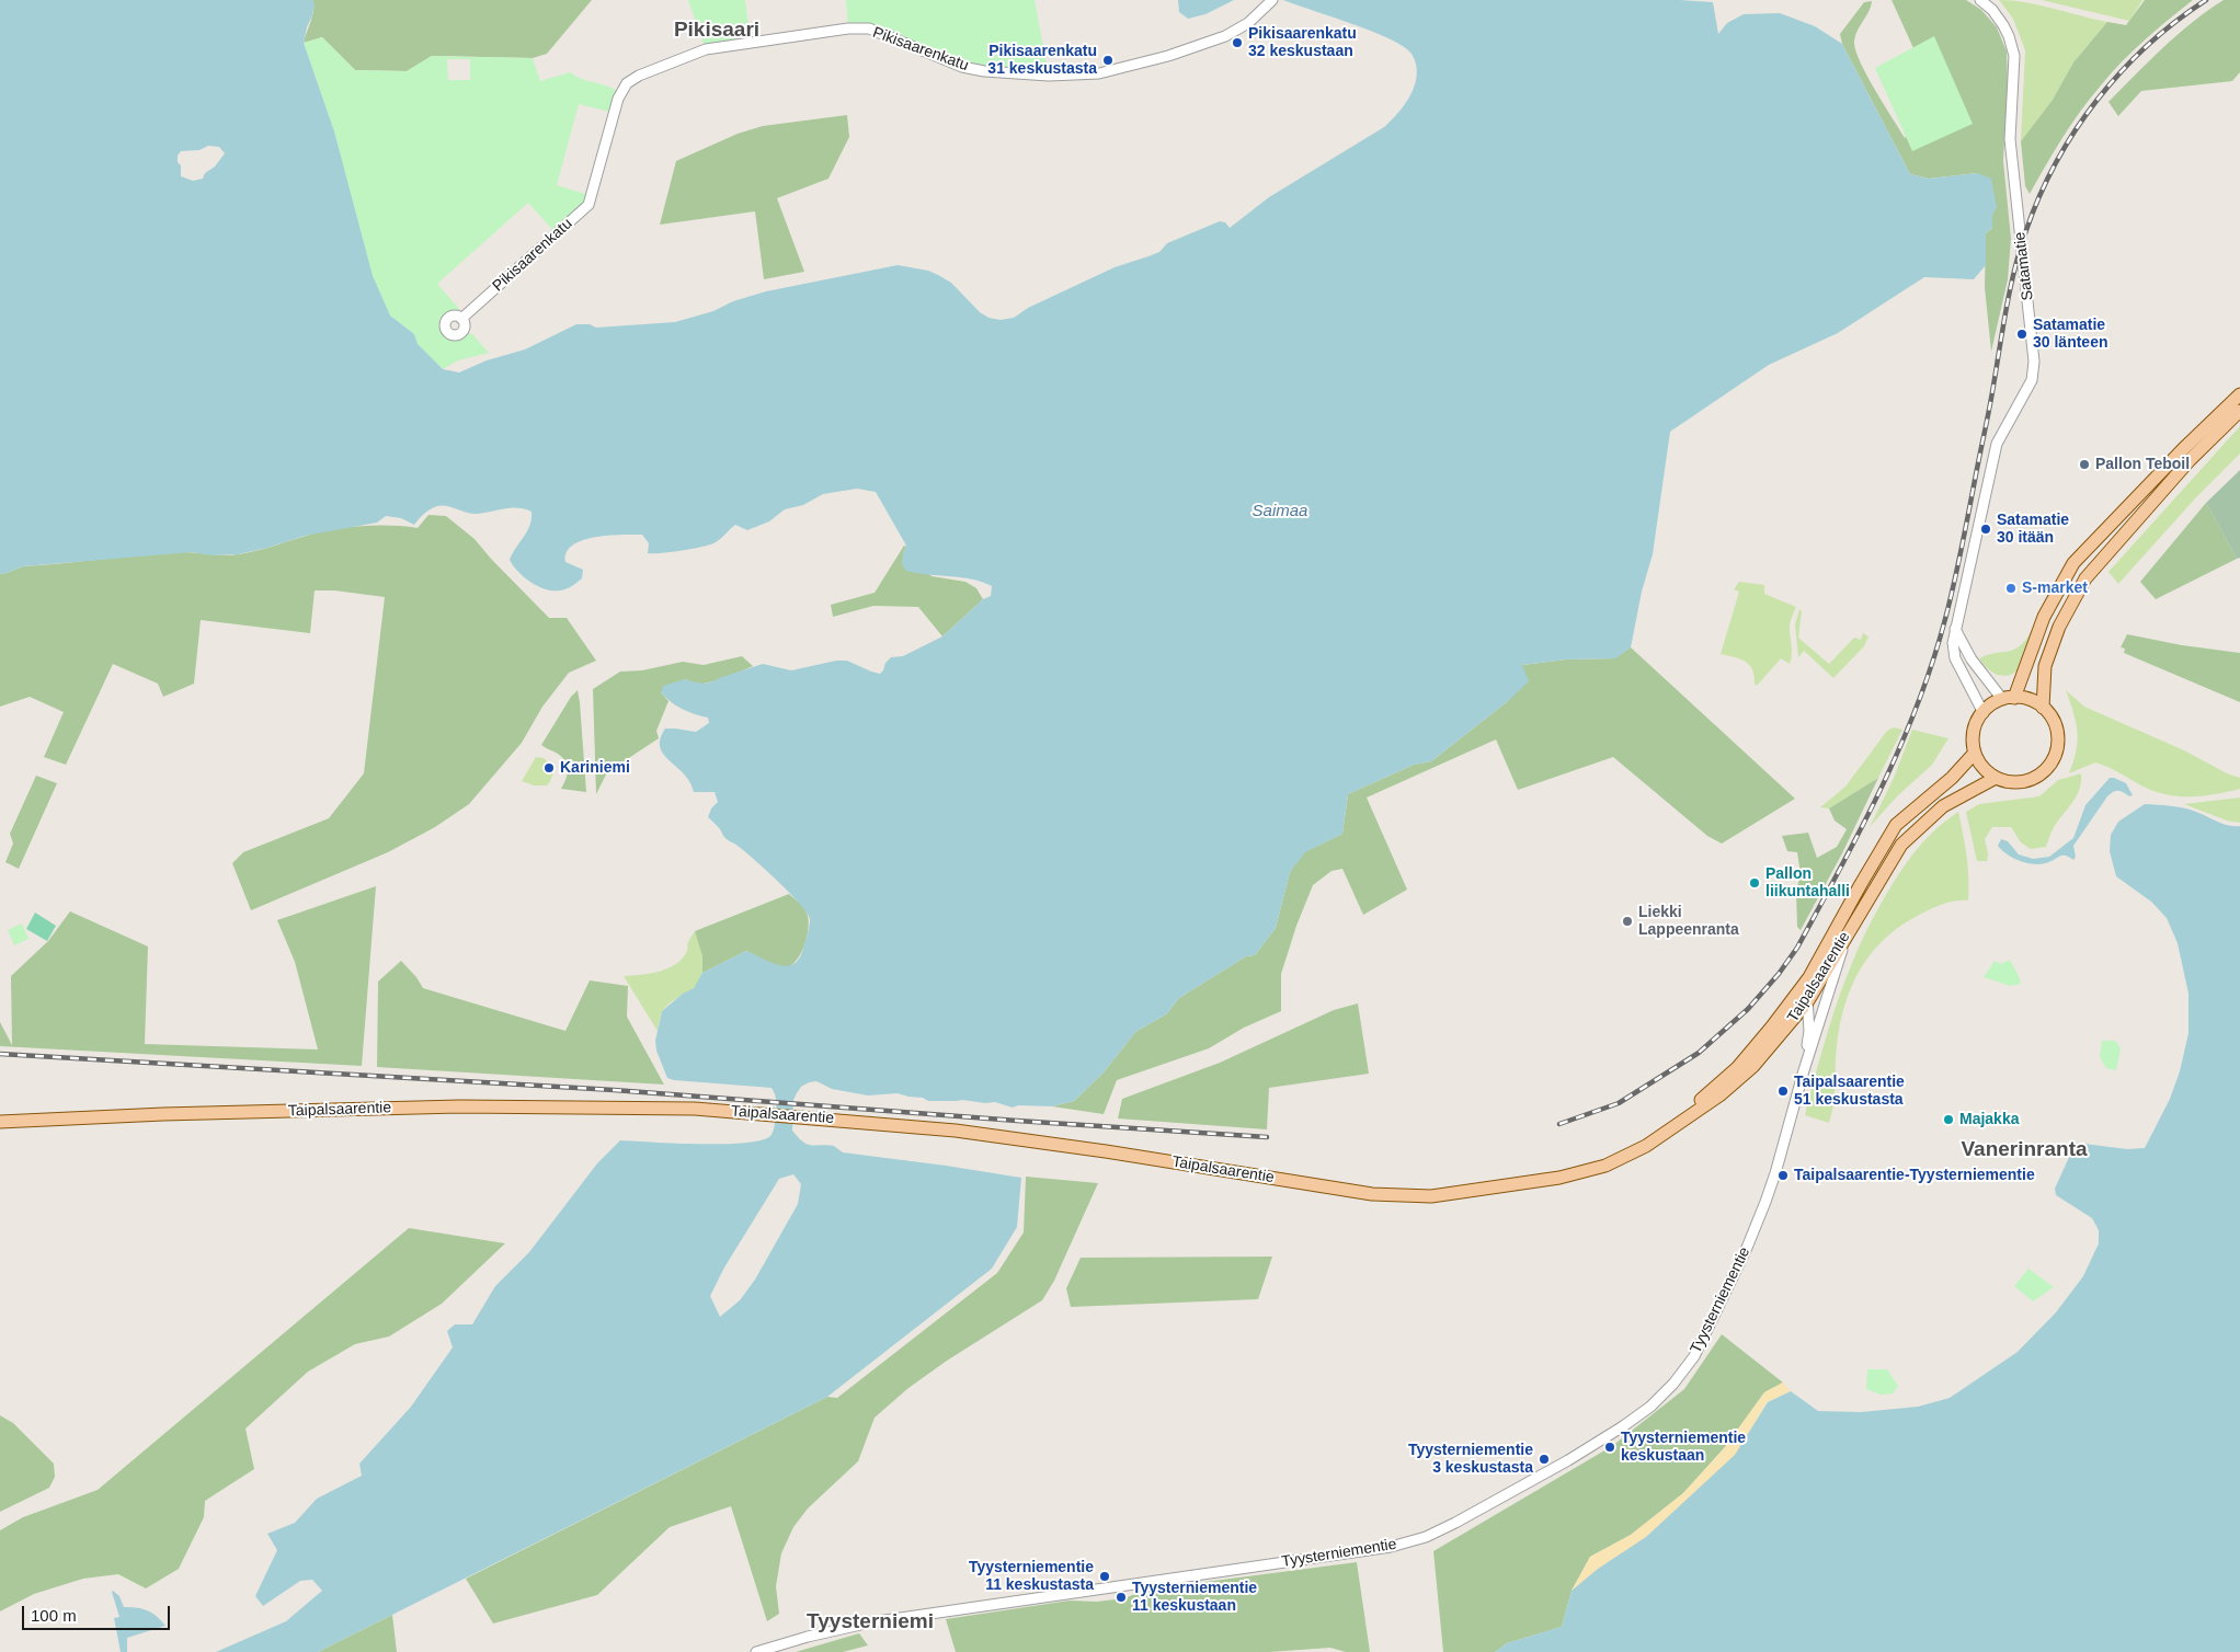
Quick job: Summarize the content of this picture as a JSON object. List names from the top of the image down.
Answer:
{
  "streets": {
    "main road": ["Taipalsaarentie"],
    "street": ["Pikisaarenkatu", "Satamatie", "Tyysterniementie"]
  },
  "crossings": [
    ["Satamatie", "Taipalsaarentie"],
    ["Taipalsaarentie", "Tyysterniementie"]
  ],
  "districts": ["Pikisaari", "Vanerinranta", "Tyysterniemi"],
  "water": ["Saimaa"],
  "places": [
    "Pikisaarenkatu 32 keskustaan",
    "Pikisaarenkatu 31 keskustasta",
    "Satamatie 30 länteen",
    "Pallon Teboil",
    "Satamatie 30 itään",
    "S-market",
    "Kariniemi",
    "Pallon liikuntahalli",
    "Liekki Lappeenranta",
    "Taipalsaarentie 51 keskustasta",
    "Majakka",
    "Taipalsaarentie-Tyysterniementie",
    "Tyysterniementie keskustaan",
    "Tyysterniementie 3 keskustasta",
    "Tyysterniementie 11 keskustasta",
    "Tyysterniementie 11 keskustaan"
  ],
  "scale_bar": "100 m"
}
